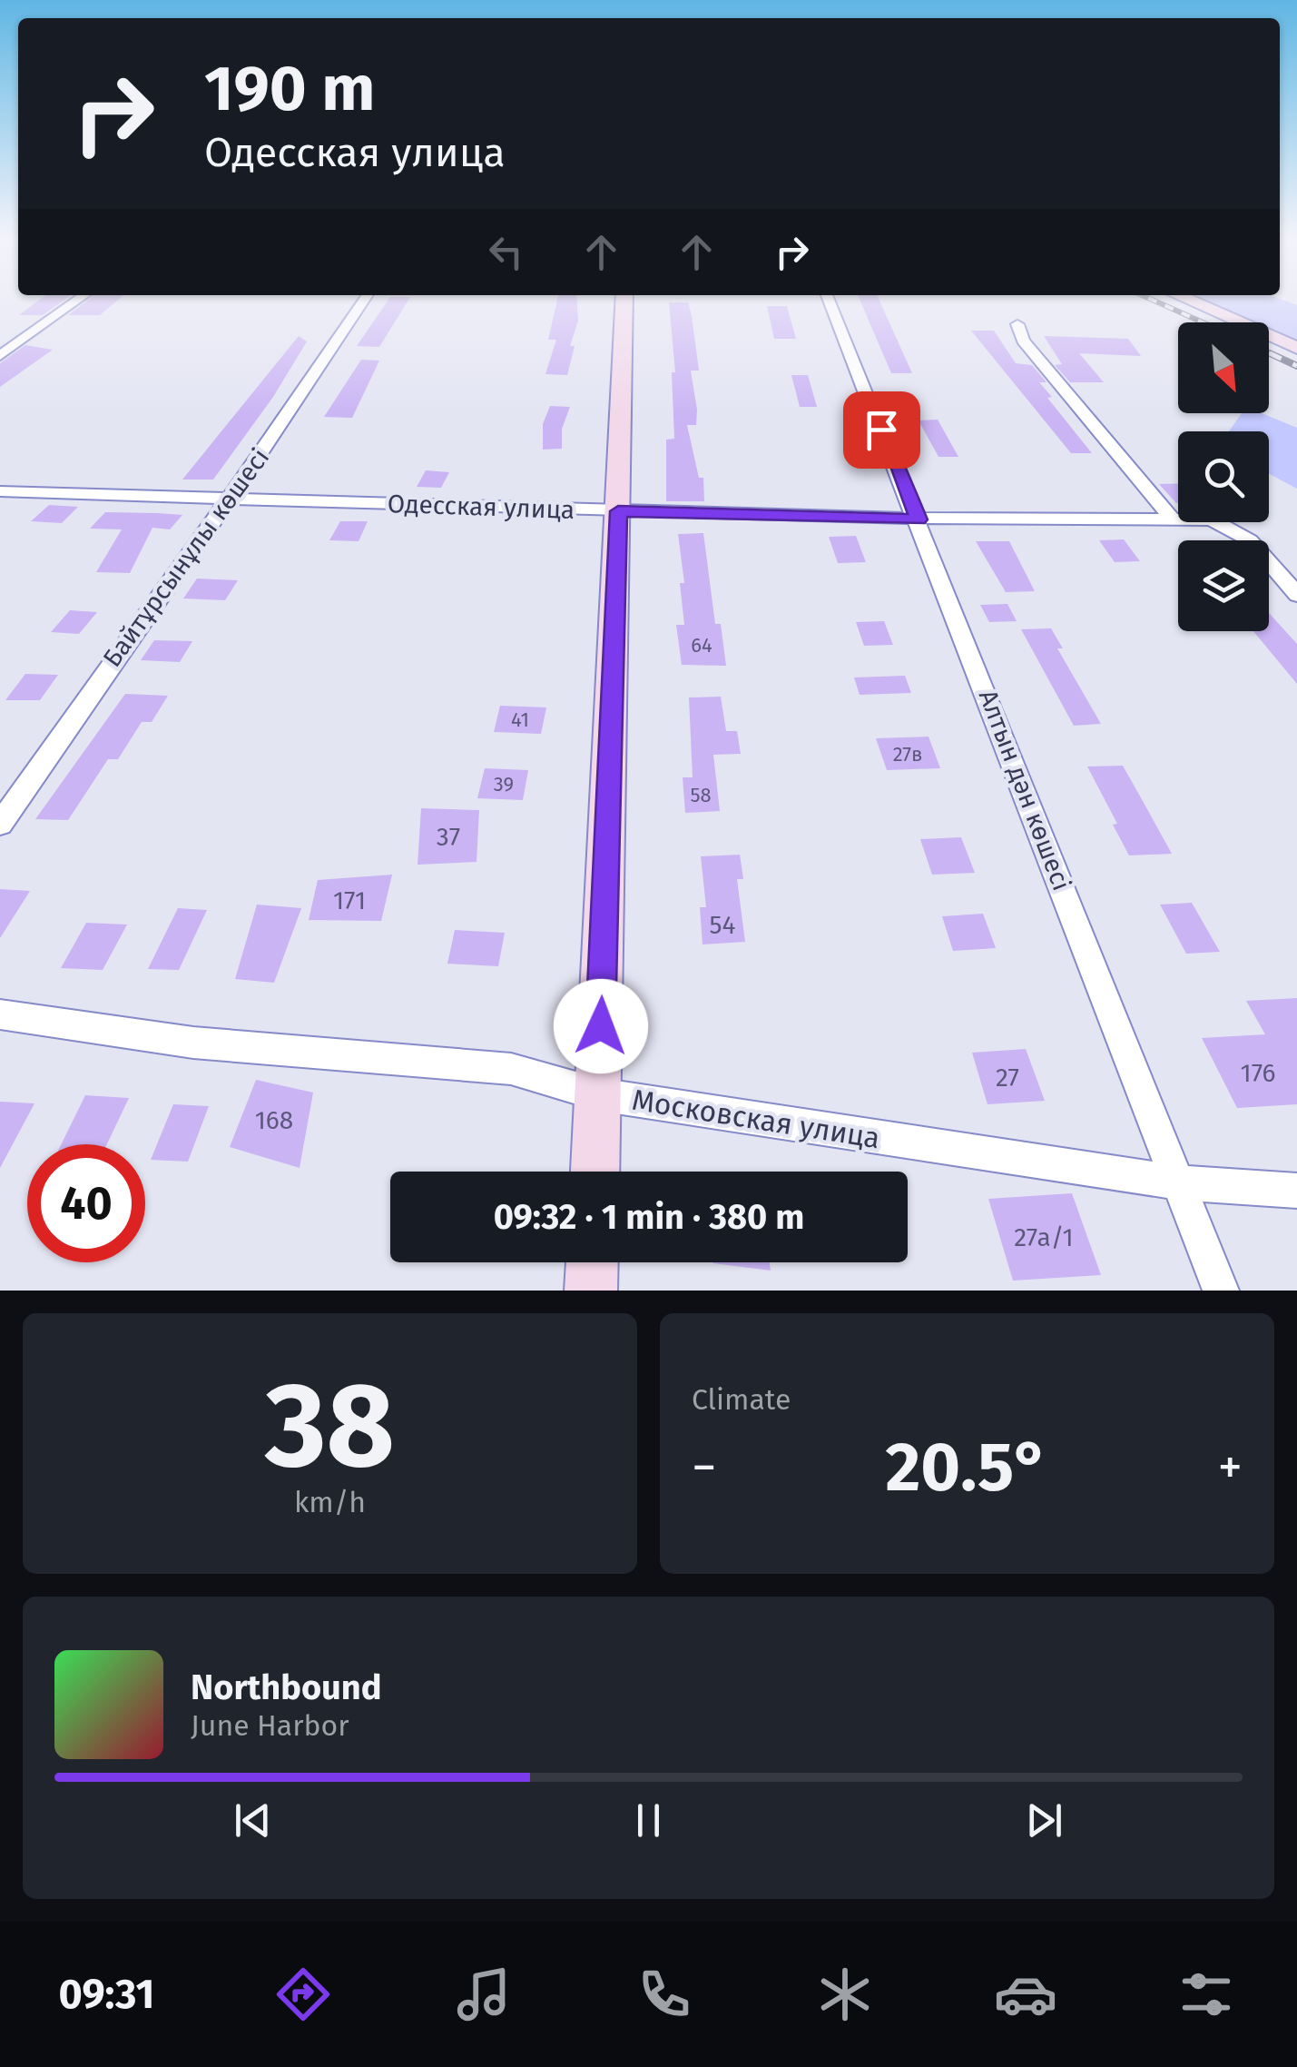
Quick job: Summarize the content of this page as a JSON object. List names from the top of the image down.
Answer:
{
  "streets": {
    "street": [
      "Одесская улица",
      "Байтұрсынұлы көшесі",
      "Алтын дән көшесі",
      "Московская улица"
    ]
  },
  "crossings": [
    ["Одесская улица", "Байтұрсынұлы көшесі"],
    ["Одесская улица", "Алтын дән көшесі"],
    ["Алтын дән көшесі", "Московская улица"]
  ],
  "house_numbers": [
    "64",
    "41",
    "27в",
    "39",
    "58",
    "37",
    "171",
    "54",
    "176",
    "27",
    "168",
    "27а/1"
  ],
  "north": "bottom right",
  "page": {
    "turn": ["190 m", "Одесская улица"],
    "limit": "40",
    "trip": "09:32 · 1 min · 380 m",
    "tile": [
      ["38", "km/h"],
      "Climate"
    ],
    "heat": ["−", "20.5°", "+"],
    "song": ["Northbound", "June Harbor"],
    "tabs": "09:31"
  }
}
